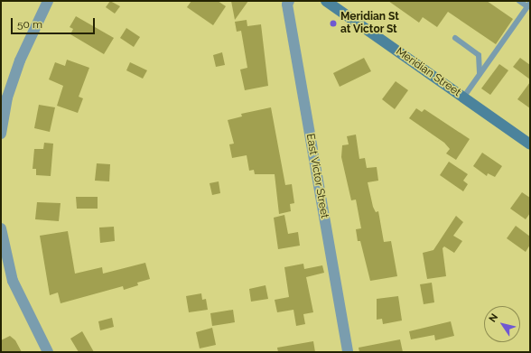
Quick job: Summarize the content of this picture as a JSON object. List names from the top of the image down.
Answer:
{
  "streets": {
    "main road": ["Meridian Street"],
    "street": ["East Victor Street"]
  },
  "places": ["Meridian St at Victor St"],
  "scale_bar": "50 m",
  "north": "top left"
}
